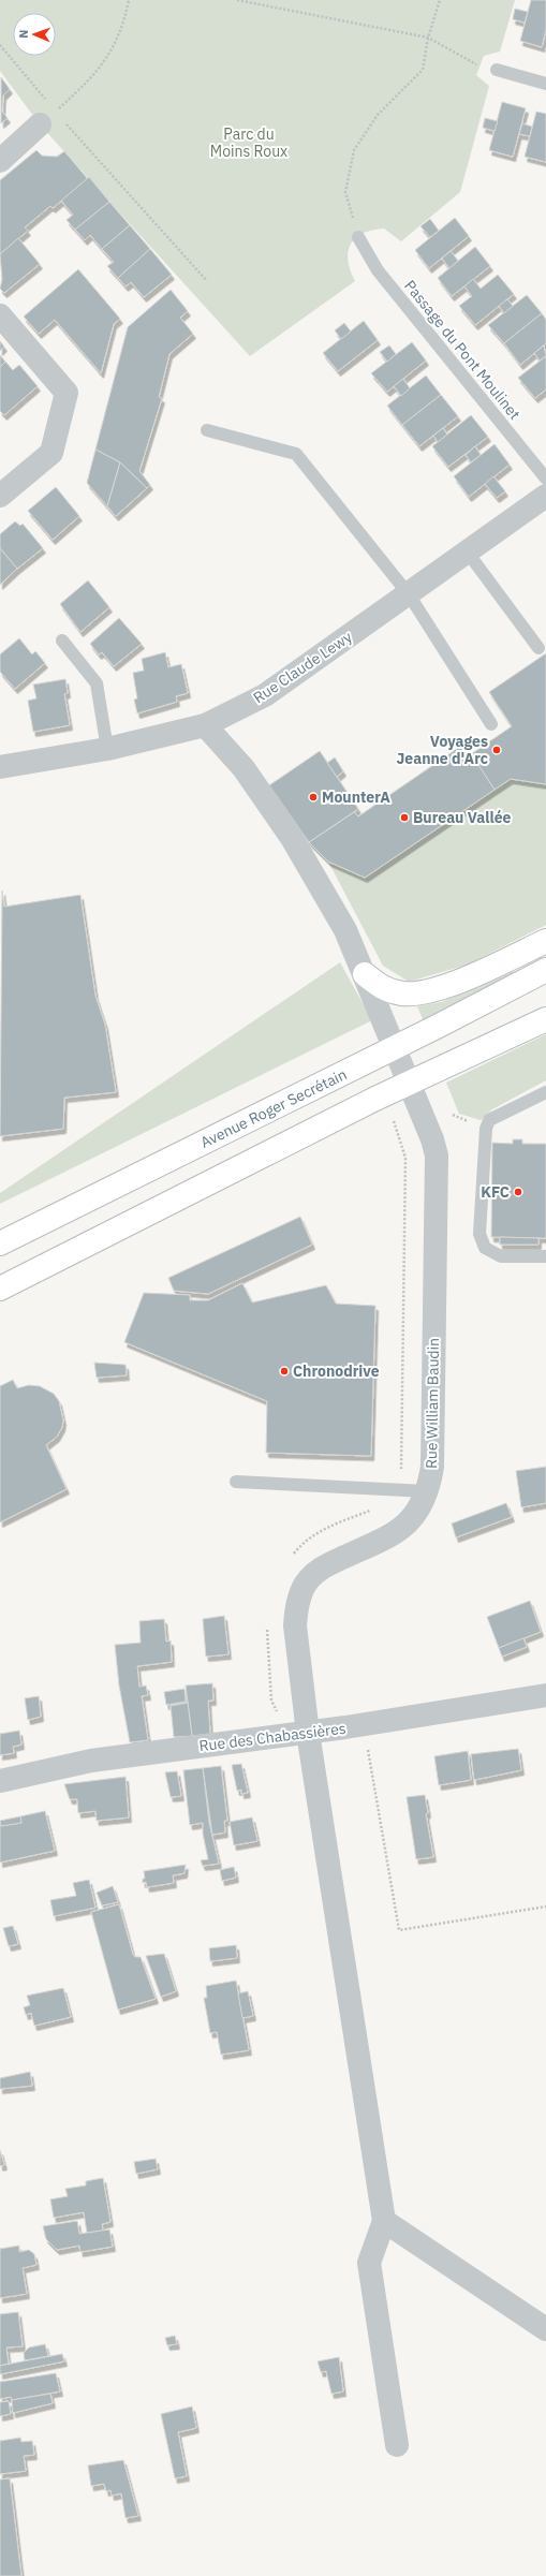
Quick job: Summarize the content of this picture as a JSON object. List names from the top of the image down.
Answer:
{
  "streets": {
    "main road": ["Avenue Roger Secrétain"],
    "street": ["Rue Claude Lewy", "Rue William Baudin", "Rue des Chabassières"],
    "lane": ["Passage du Pont Moulinet"]
  },
  "crossings": [
    ["Rue Claude Lewy", "Rue William Baudin"],
    ["Avenue Roger Secrétain", "Rue William Baudin"],
    ["Rue William Baudin", "Rue des Chabassières"]
  ],
  "parks": ["Parc du Moins Roux"],
  "places": [
    "Voyages Jeanne d'Arc",
    "MounterA",
    "Bureau Vallée",
    "KFC",
    "Chronodrive"
  ],
  "north": "left"
}
